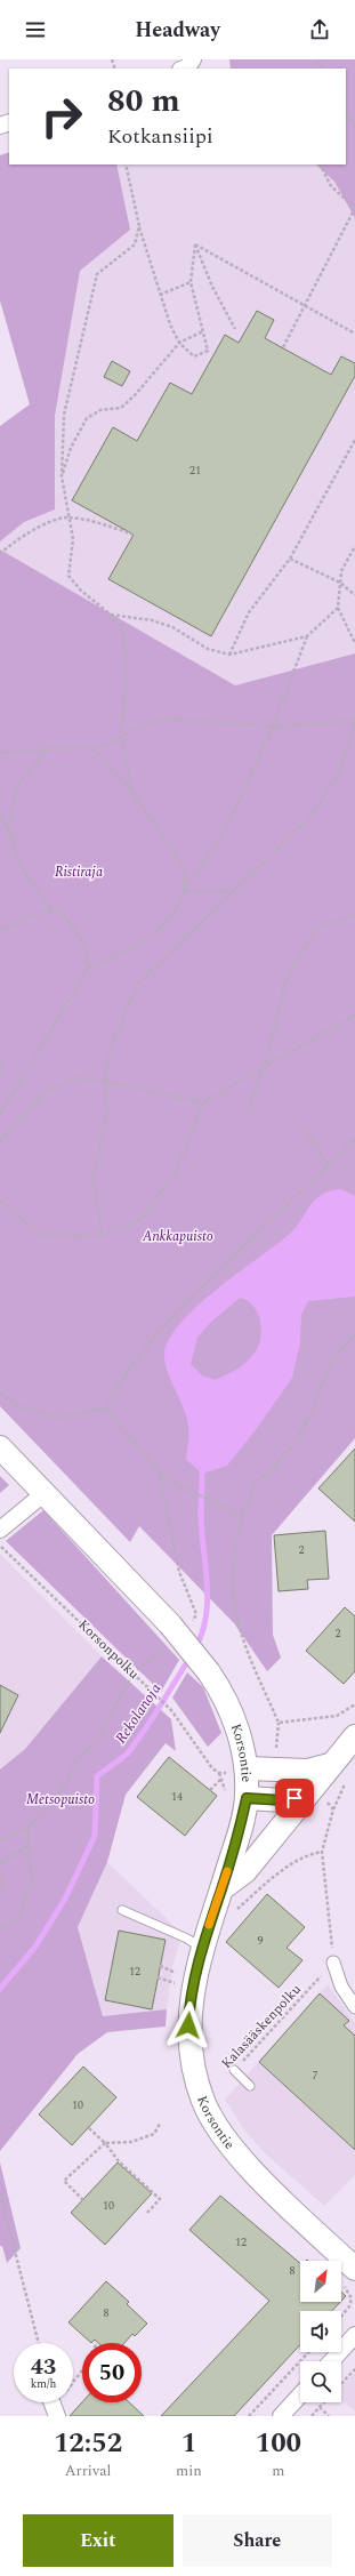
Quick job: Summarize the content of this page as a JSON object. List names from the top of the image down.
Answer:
{
  "streets": {
    "main road": ["Korsontie"],
    "path": ["Korsonpolku", "Kalasääskenpolku"]
  },
  "water": ["Rekolanoja"],
  "parks": ["Ristiraja", "Ankkapuisto", "Metsopuisto"],
  "house_numbers": [
    "21",
    "2",
    "2",
    "14",
    "9",
    "12",
    "7",
    "10",
    "10",
    "12",
    "8",
    "8"
  ],
  "north": "top right",
  "page": {
    "header": "Headway",
    "turn": ["80 m", "Kotkansiipi"],
    "speed": "43 km/h",
    "limit": "50",
    "eta": [
      "12:52",
      "Arrival",
      "1",
      "min",
      "100",
      "m"
    ],
    "buttons": ["Exit", "Share"]
  }
}
